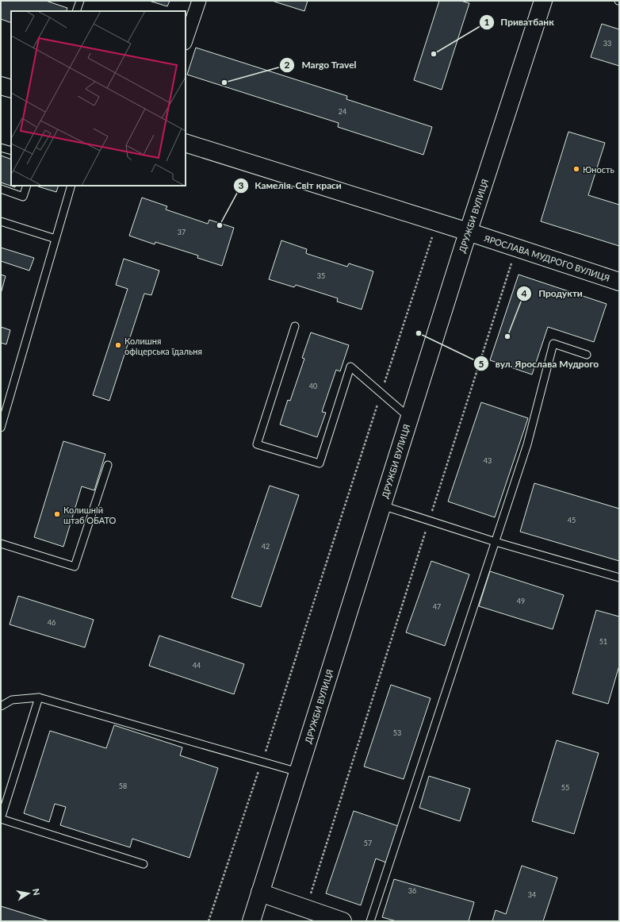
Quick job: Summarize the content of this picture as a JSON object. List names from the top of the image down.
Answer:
{
  "streets": {
    "street": ["ДРУЖБИ ВУЛИЦЯ", "ЯРОСЛАВА МУДРОГО ВУЛИЦЯ"]
  },
  "crossings": [
    ["ДРУЖБИ ВУЛИЦЯ", "ЯРОСЛАВА МУДРОГО ВУЛИЦЯ"]
  ],
  "places": [
    "Приватбанк",
    "Margo Travel",
    "Юность",
    "Камелія. Світ краси",
    "вул. Ярослава Мудрого",
    "Продукти",
    "Колишня офіцерська їдальня",
    "Колишній штаб ОБАТО"
  ],
  "house_numbers": [
    "33",
    "24",
    "37",
    "35",
    "40",
    "43",
    "45",
    "42",
    "49",
    "47",
    "46",
    "51",
    "44",
    "53",
    "58",
    "55",
    "57",
    "36",
    "34"
  ],
  "north": "right"
}
